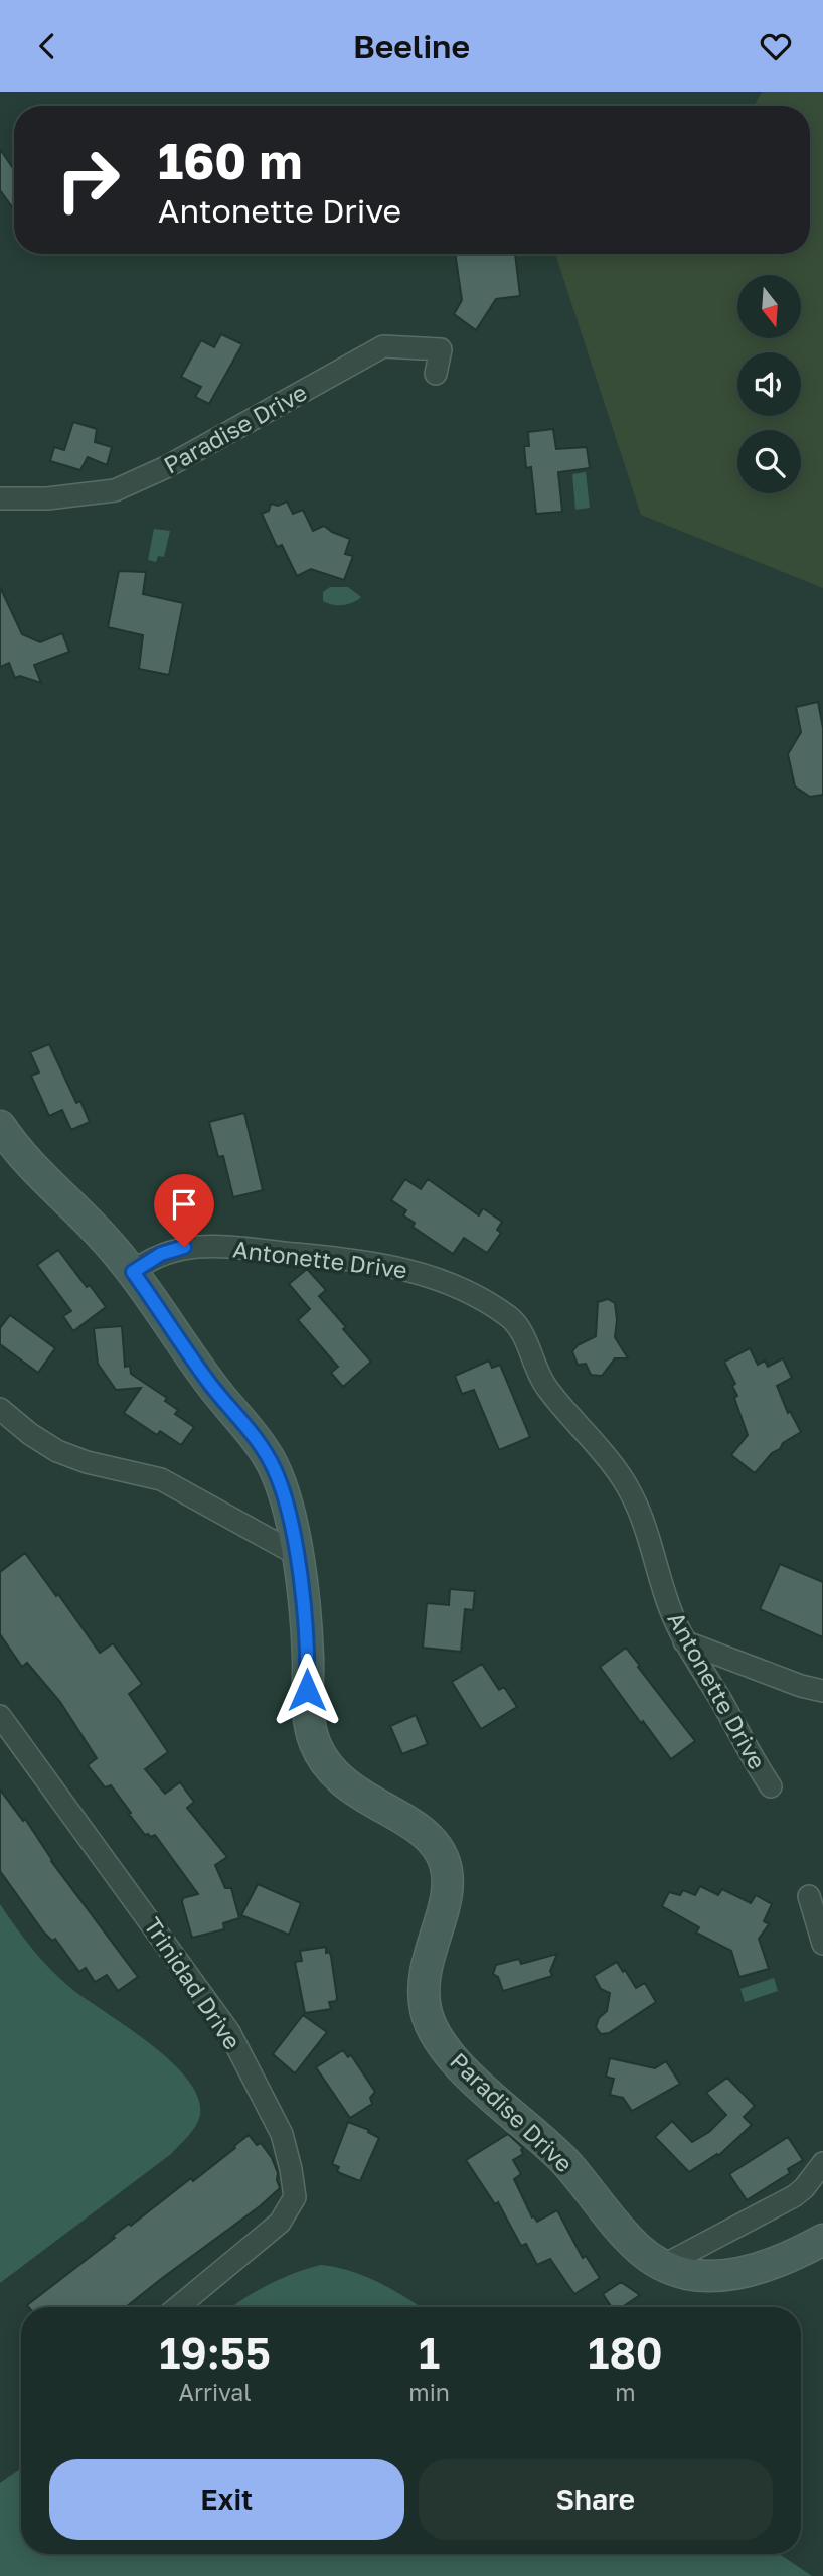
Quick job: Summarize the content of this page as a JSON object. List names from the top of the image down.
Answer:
{
  "streets": {
    "street": ["Paradise Drive", "Antonette Drive", "Trinidad Drive"]
  },
  "crossings": [
    ["Paradise Drive", "Antonette Drive"]
  ],
  "north": "bottom",
  "page": {
    "header": "Beeline",
    "turn": ["160 m", "Antonette Drive"],
    "eta": [
      "19:55",
      "Arrival",
      "1",
      "min",
      "180",
      "m"
    ],
    "buttons": ["Exit", "Share"]
  }
}
